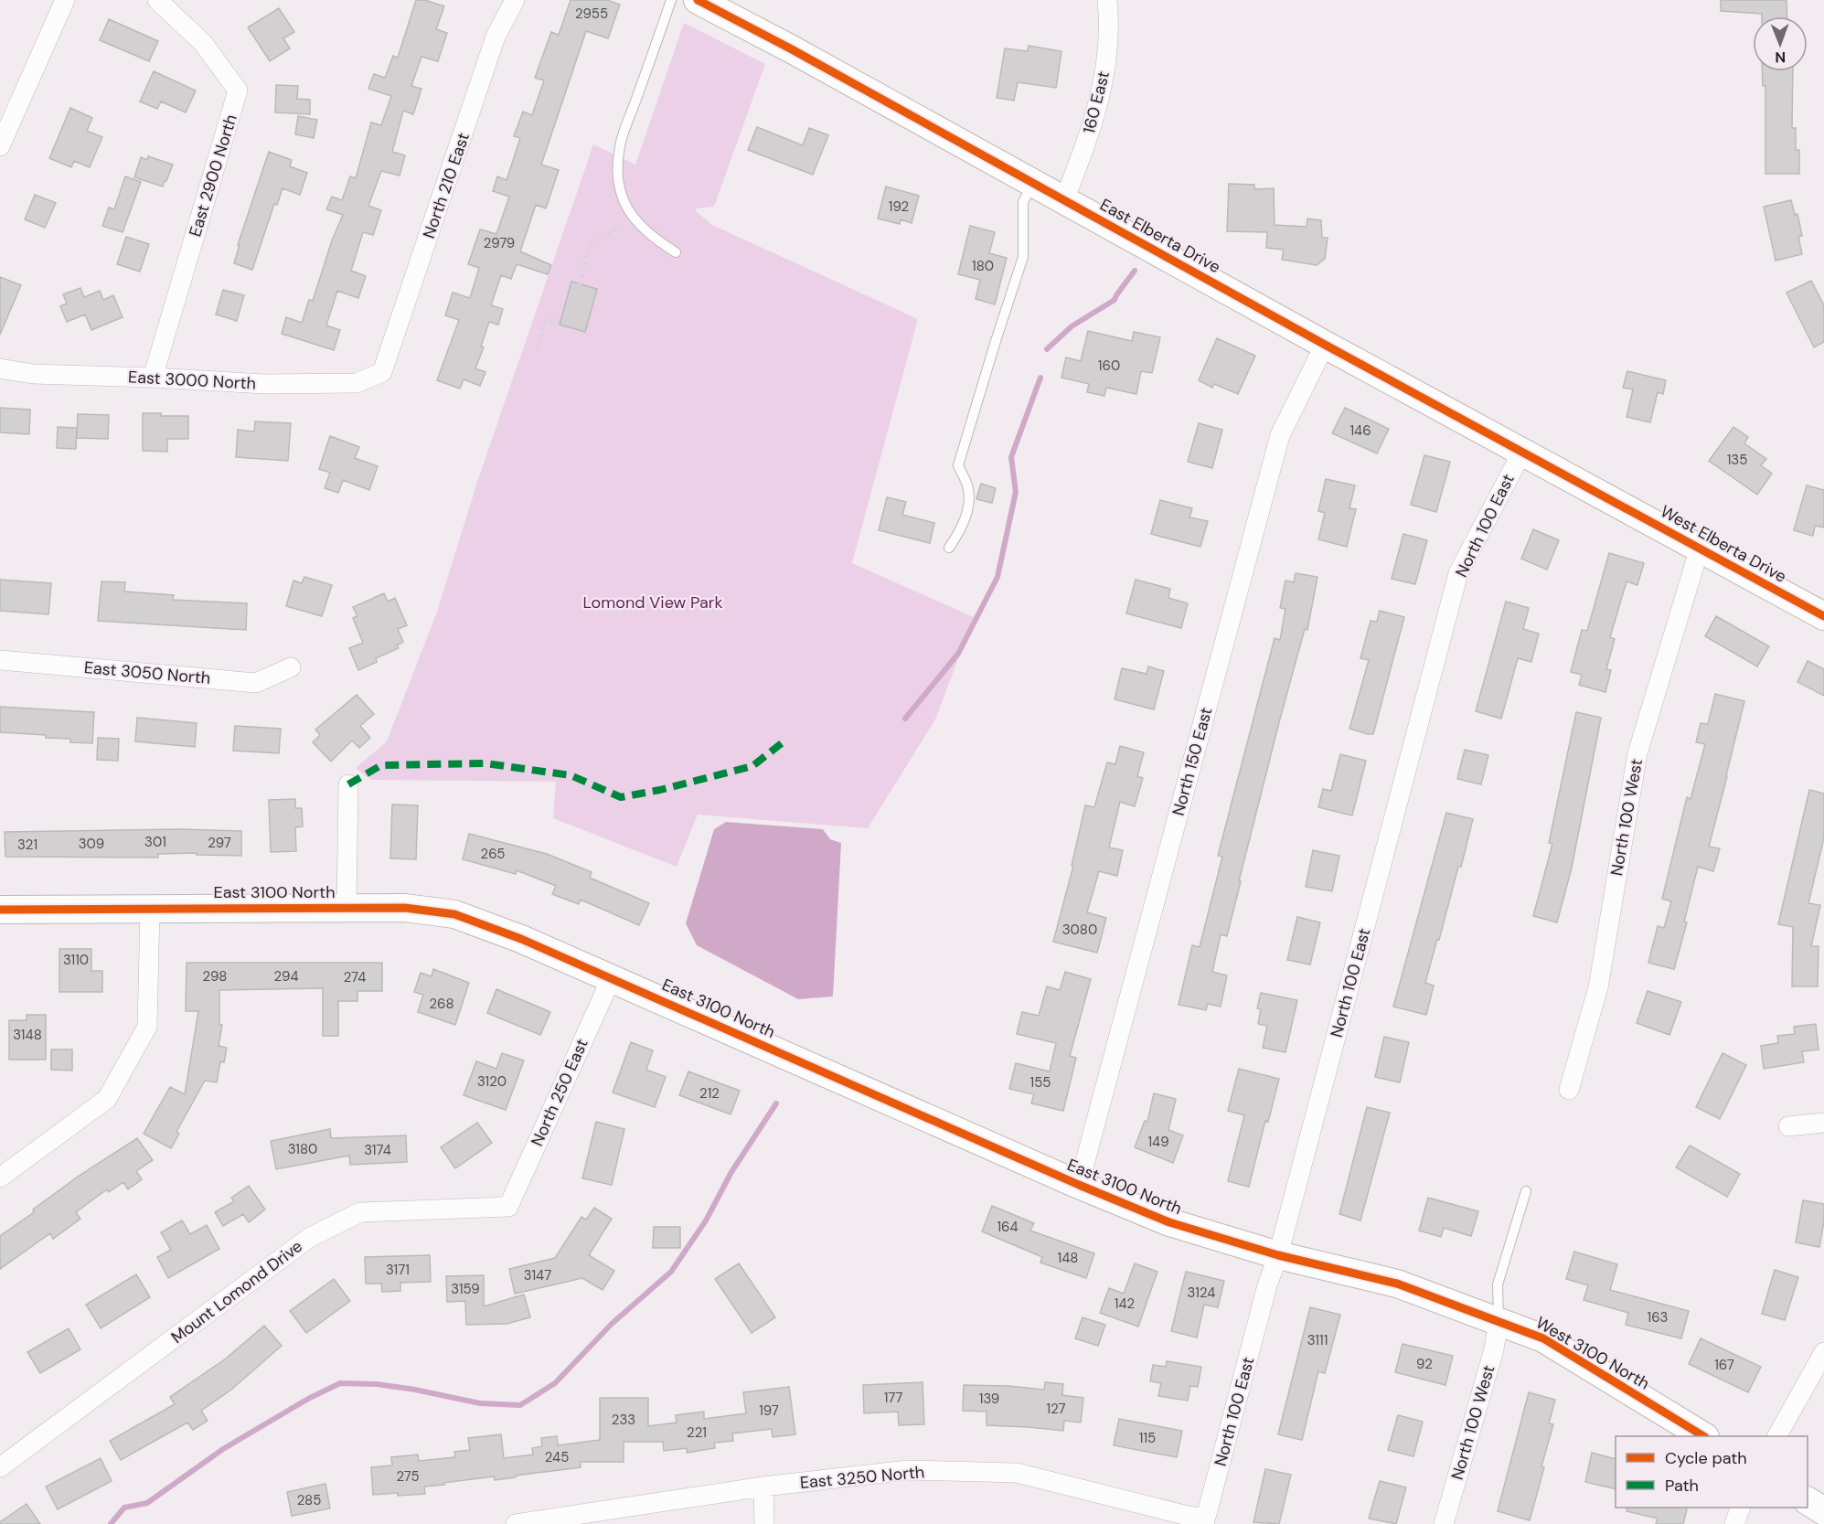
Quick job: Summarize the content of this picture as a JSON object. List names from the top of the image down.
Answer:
{
  "streets": {
    "street": [
      "160 East",
      "East 2900 North",
      "North 210 East",
      "East Elberta Drive",
      "East 3000 North",
      "North 100 East",
      "West Elberta Drive",
      "East 3050 North",
      "North 150 East",
      "North 100 West",
      "East 3100 North",
      "North 250 East",
      "Mount Lomond Drive",
      "West 3100 North",
      "East 3250 North"
    ]
  },
  "crossings": [
    ["160 East", "East Elberta Drive"],
    ["East 2900 North", "East 3000 North"],
    ["North 210 East", "East 3000 North"],
    ["East Elberta Drive", "North 100 East"],
    ["East Elberta Drive", "West Elberta Drive"],
    ["East Elberta Drive", "North 150 East"],
    ["North 100 East", "East 3100 North"],
    ["North 100 East", "East 3250 North"],
    ["West Elberta Drive", "North 100 West"],
    ["North 150 East", "East 3100 North"],
    ["North 100 West", "West 3100 North"],
    ["East 3100 North", "North 250 East"],
    ["East 3100 North", "West 3100 North"],
    ["North 250 East", "Mount Lomond Drive"]
  ],
  "parks": ["Lomond View Park"],
  "house_numbers": [
    "2955",
    "192",
    "2979",
    "180",
    "160",
    "146",
    "135",
    "301",
    "297",
    "309",
    "321",
    "265",
    "3080",
    "3110",
    "298",
    "294",
    "274",
    "268",
    "3148",
    "3120",
    "155",
    "212",
    "149",
    "3180",
    "3174",
    "164",
    "148",
    "3171",
    "3147",
    "3159",
    "3124",
    "142",
    "163",
    "3111",
    "92",
    "167",
    "177",
    "139",
    "127",
    "197",
    "233",
    "221",
    "115",
    "245",
    "275",
    "285"
  ],
  "legend": ["Cycle path", "Path"],
  "north": "bottom"
}
